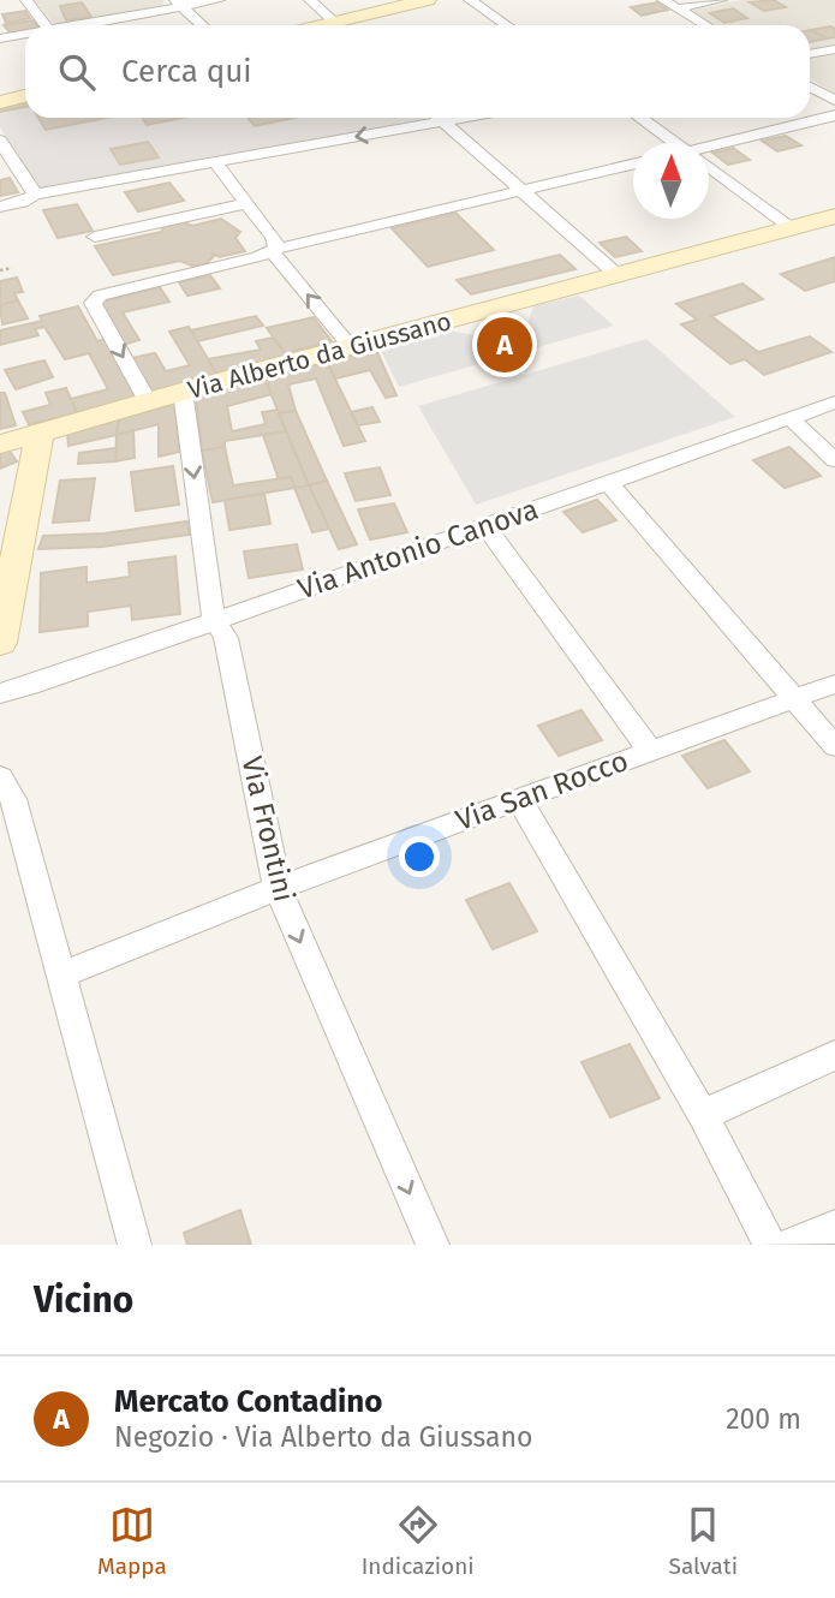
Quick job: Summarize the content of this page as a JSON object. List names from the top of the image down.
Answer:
{
  "streets": {
    "street": [
      "Via Alberto da Giussano",
      "Via Antonio Canova",
      "Via San Rocco",
      "Via Frontini"
    ]
  },
  "crossings": [
    ["Via Alberto da Giussano", "Via Frontini"],
    ["Via Antonio Canova", "Via Frontini"],
    ["Via San Rocco", "Via Frontini"]
  ],
  "one_way": ["Via Frontini"],
  "north": "top",
  "page": {
    "search": "Cerca qui",
    "pins": "A",
    "heading": "Vicino",
    "list": [
      {
        "mark": "A",
        "name": "Mercato Contadino",
        "note": "Negozio · Via Alberto da Giussano",
        "value": "200 m"
      }
    ],
    "nav": ["Mappa", "Indicazioni", "Salvati"]
  }
}
